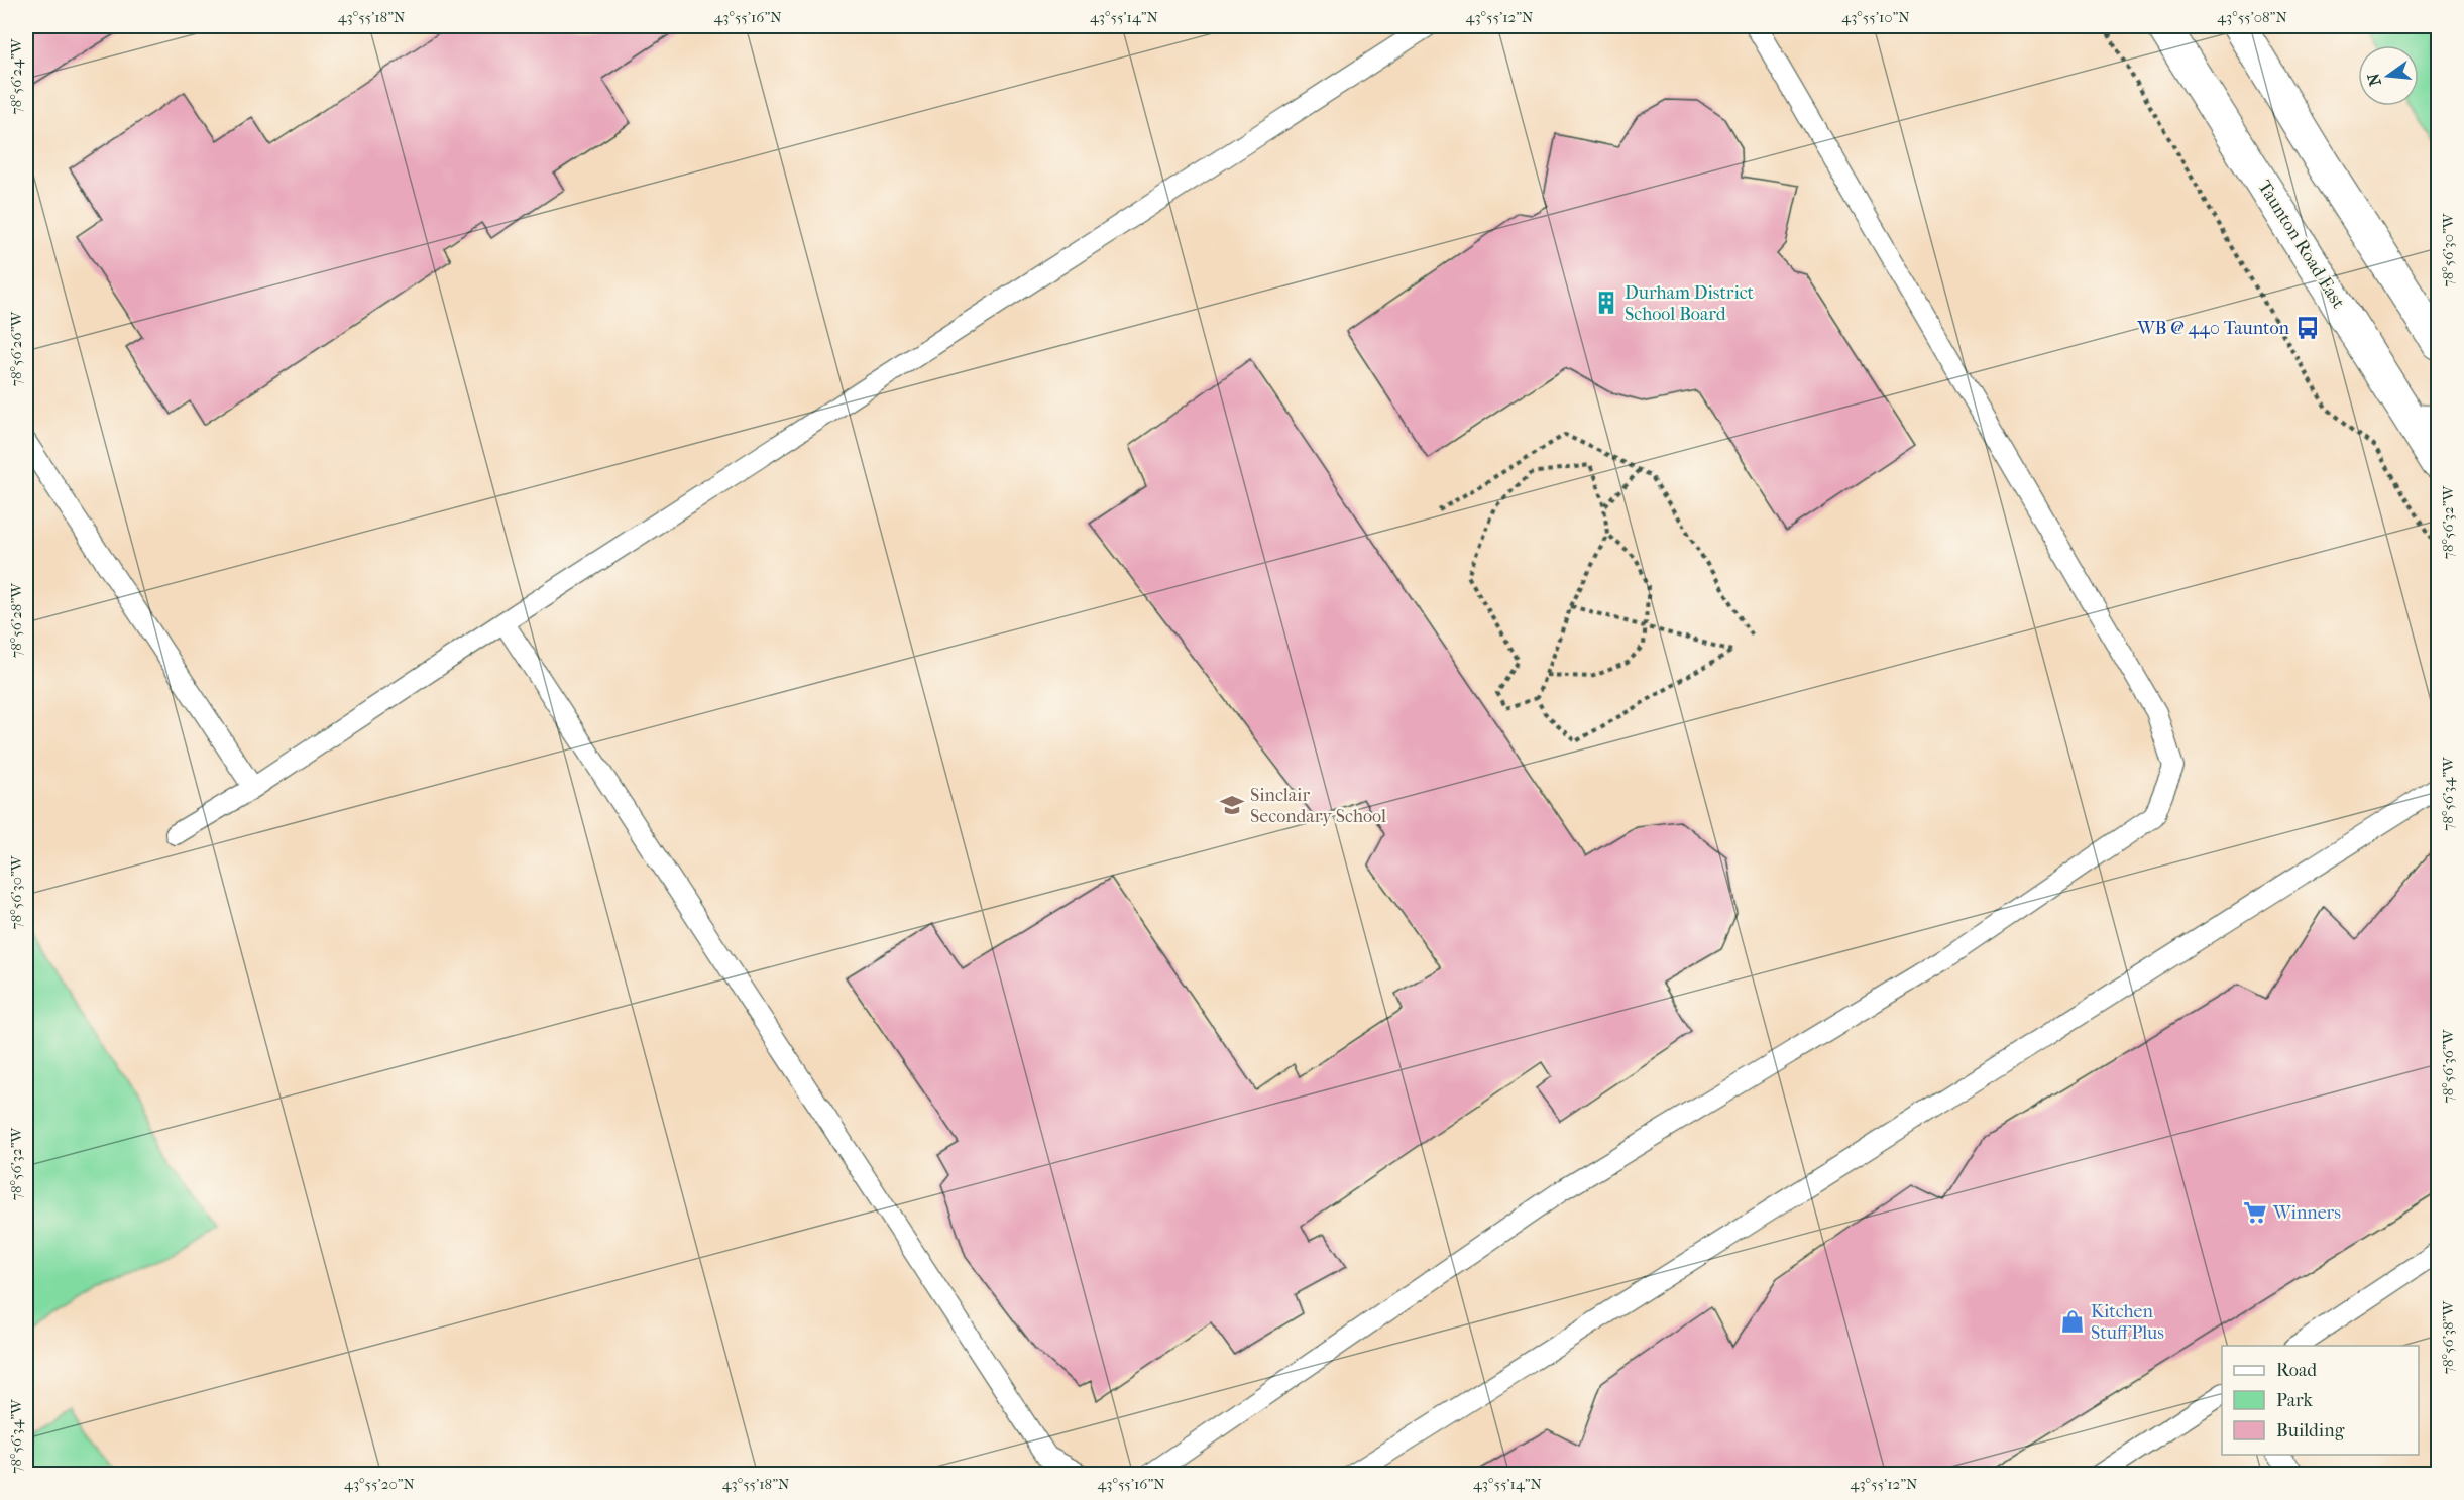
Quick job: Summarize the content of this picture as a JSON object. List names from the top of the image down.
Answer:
{
  "streets": {
    "main road": ["Taunton Road East"]
  },
  "places": {
    "building": ["Durham District School Board"],
    "bus stop": ["WB @ 440 Taunton"],
    "school or university": ["Sinclair Secondary School"],
    "supermarket": ["Winners"],
    "shop": ["Kitchen Stuff Plus"]
  },
  "legend": ["Road", "Park", "Building"],
  "north": "left",
  "coordinates": [
    "43°55'18\"N",
    "43°55'16\"N",
    "43°55'14\"N",
    "43°55'12\"N",
    "43°55'10\"N",
    "43°55'08\"N",
    "78°56'24\"W",
    "78°56'30\"W",
    "78°56'26\"W",
    "78°56'32\"W",
    "78°56'28\"W",
    "78°56'34\"W",
    "78°56'36\"W",
    "78°56'38\"W",
    "43°55'20\"N"
  ]
}
